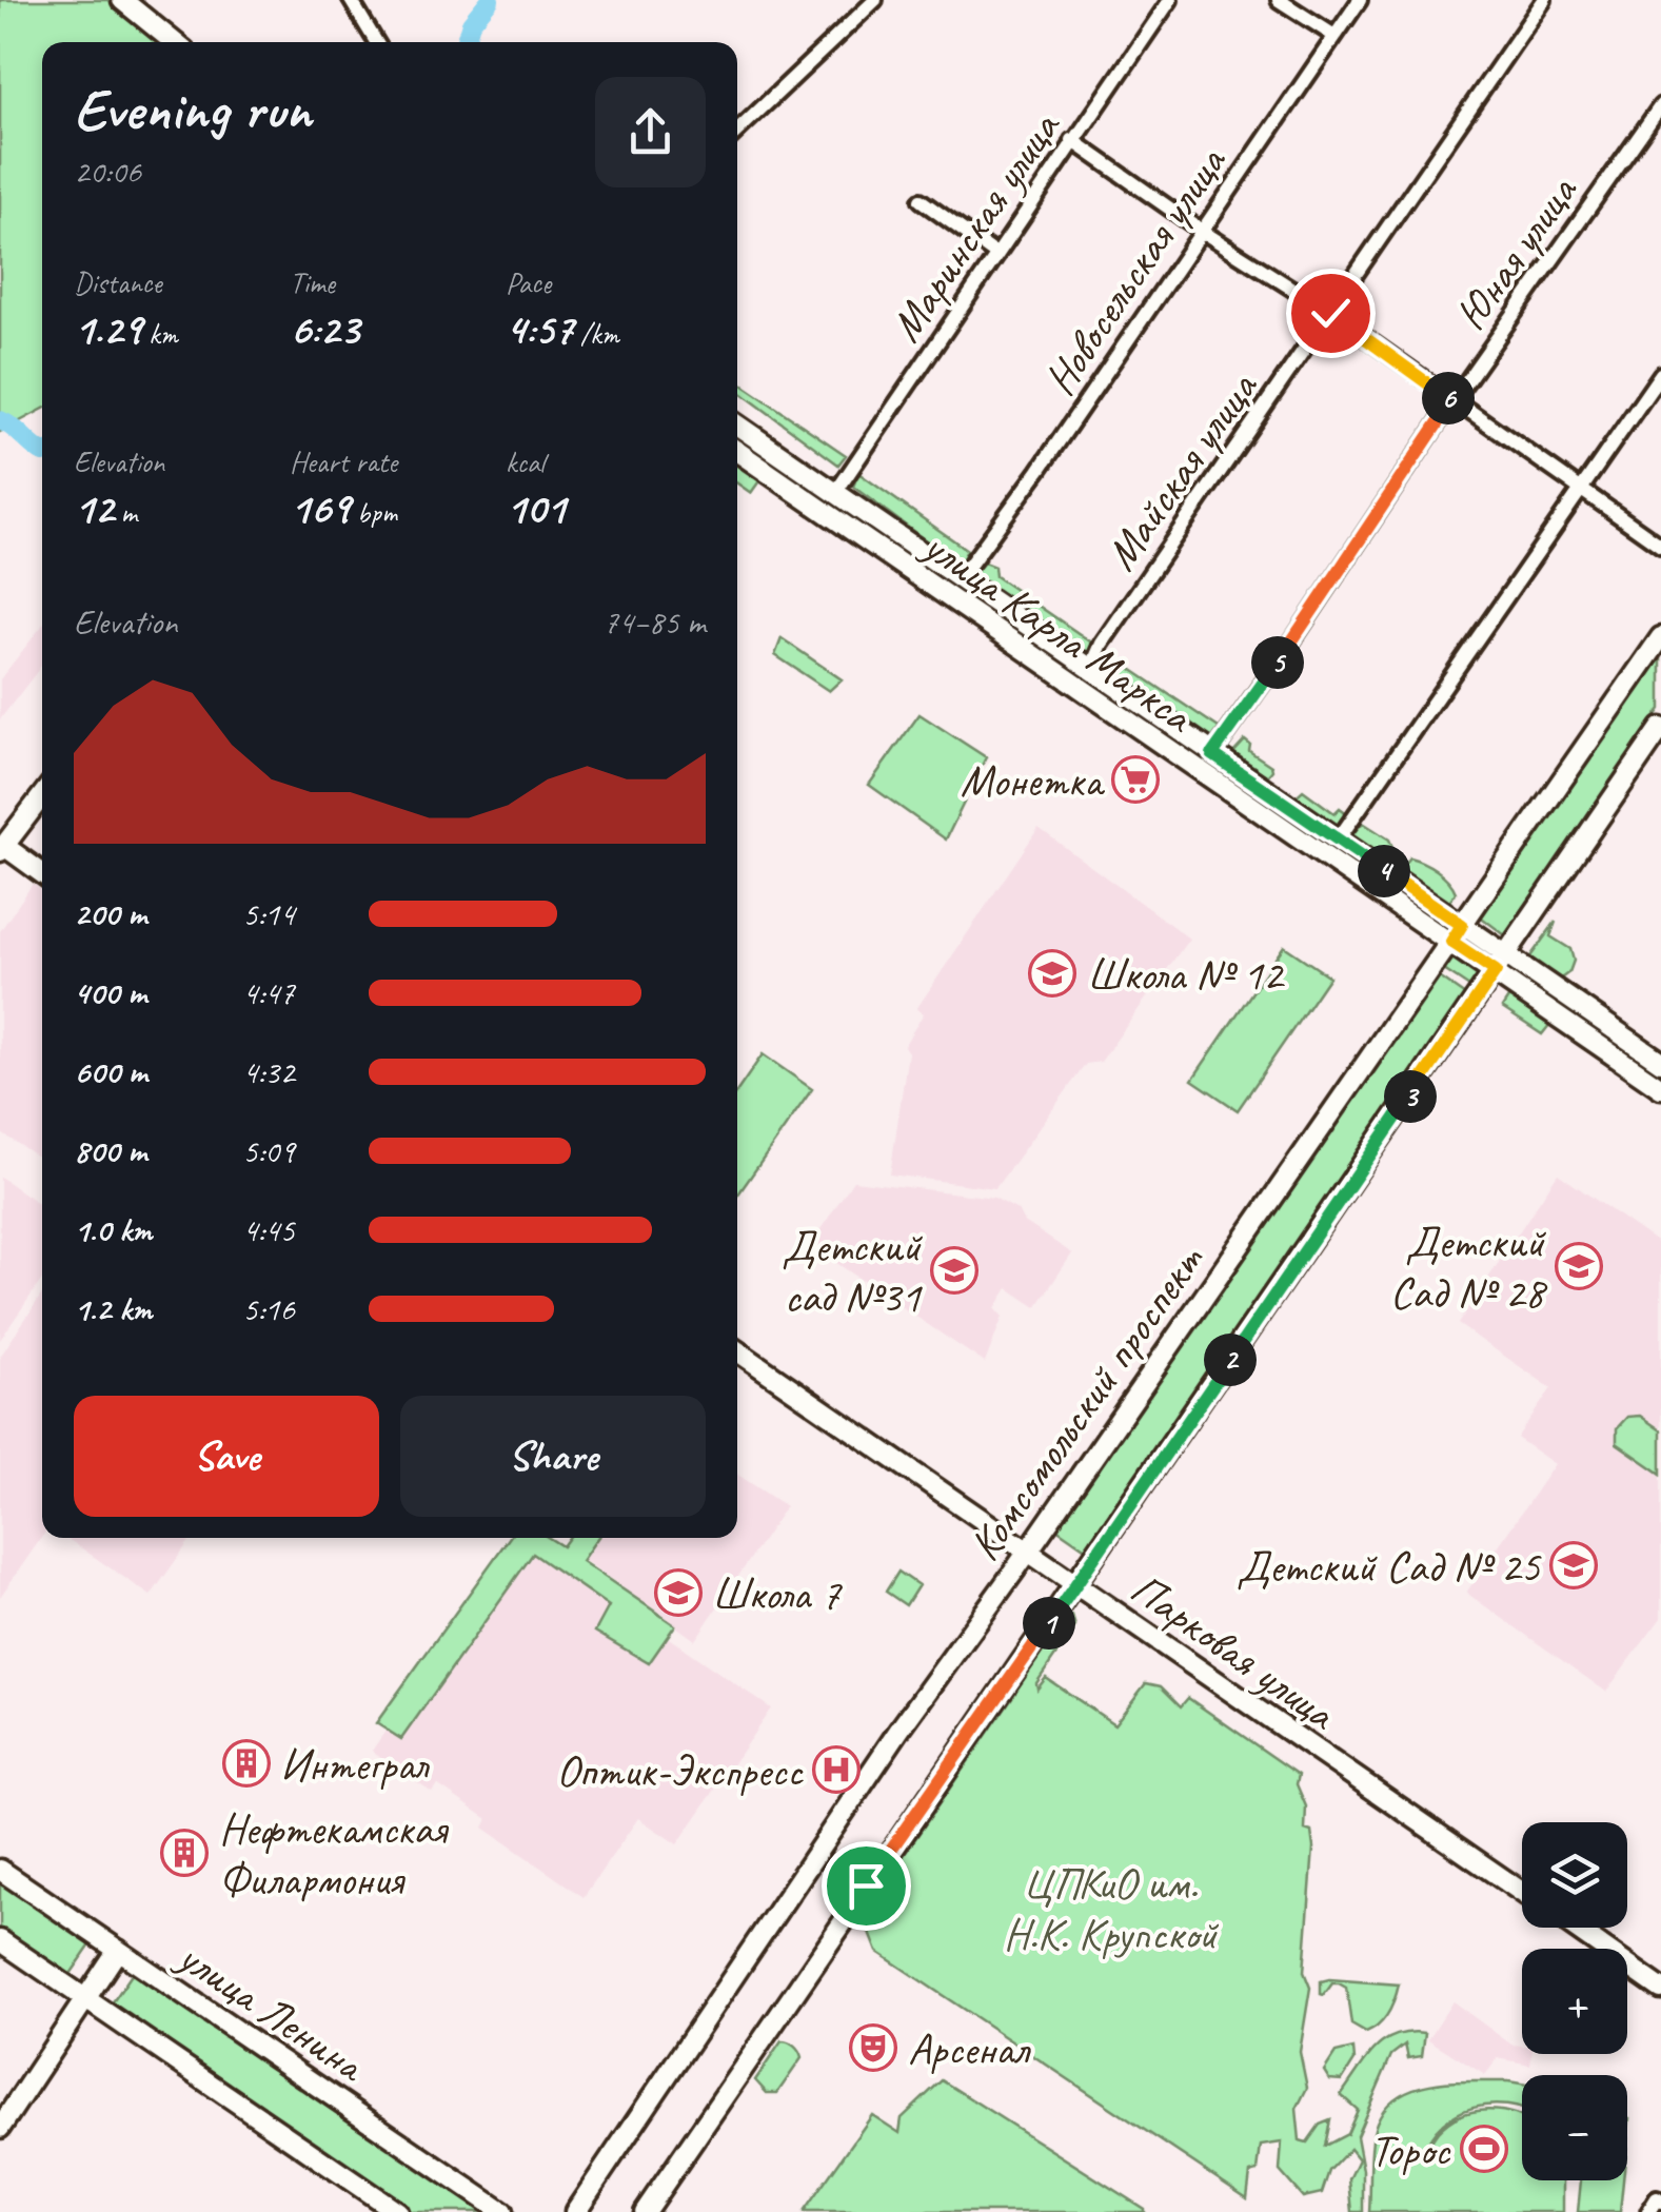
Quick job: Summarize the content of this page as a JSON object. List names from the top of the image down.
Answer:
{
  "streets": {
    "main road": [
      "улица Карла Маркса",
      "Комсомольский проспект",
      "Парковая улица",
      "улица Ленина"
    ],
    "street": [
      "Маринская улица",
      "Юная улица",
      "Новосельская улица",
      "Майская улица"
    ]
  },
  "crossings": [
    ["Маринская улица", "улица Карла Маркса"],
    ["Юная улица", "улица Карла Маркса"],
    ["Новосельская улица", "улица Карла Маркса"],
    ["Майская улица", "улица Карла Маркса"],
    ["улица Карла Маркса", "Комсомольский проспект"],
    ["Комсомольский проспект", "Парковая улица"]
  ],
  "parks": ["ЦПКиО им. Н.К. Крупской"],
  "places": {
    "supermarket": ["Монетка"],
    "school or university": [
      "Школа № 12",
      "Детский Сад № 28",
      "Детский сад №31",
      "Детский Сад № 25",
      "Школа 7"
    ],
    "building": ["Интеграл", "Нефтекамская Филармония"],
    "hospital": ["Оптик-Экспресс"],
    "theatre": ["Арсенал"],
    "sports": ["Торос"]
  },
  "page": {
    "heading": ["Evening run", "20:06"],
    "stats": [
      ["Distance", "1.29 km"],
      ["Time", "6:23"],
      ["Pace", "4:57 /km"],
      ["Elevation", "12 m"],
      ["Heart rate", "169 bpm"],
      ["kcal", "101"]
    ],
    "pins": [
      "6",
      "5",
      "4",
      "3",
      "2",
      "1"
    ],
    "chart": ["Elevation", "74–85 m"],
    "list": [
      {
        "name": "200 m",
        "note": "5:14"
      },
      {
        "name": "400 m",
        "note": "4:47"
      },
      {
        "name": "600 m",
        "note": "4:32"
      },
      {
        "name": "800 m",
        "note": "5:09"
      },
      {
        "name": "1.0 km",
        "note": "4:45"
      },
      {
        "name": "1.2 km",
        "note": "5:16"
      }
    ],
    "buttons": ["Save", "Share"],
    "map_buttons": ["+", "−"]
  }
}
